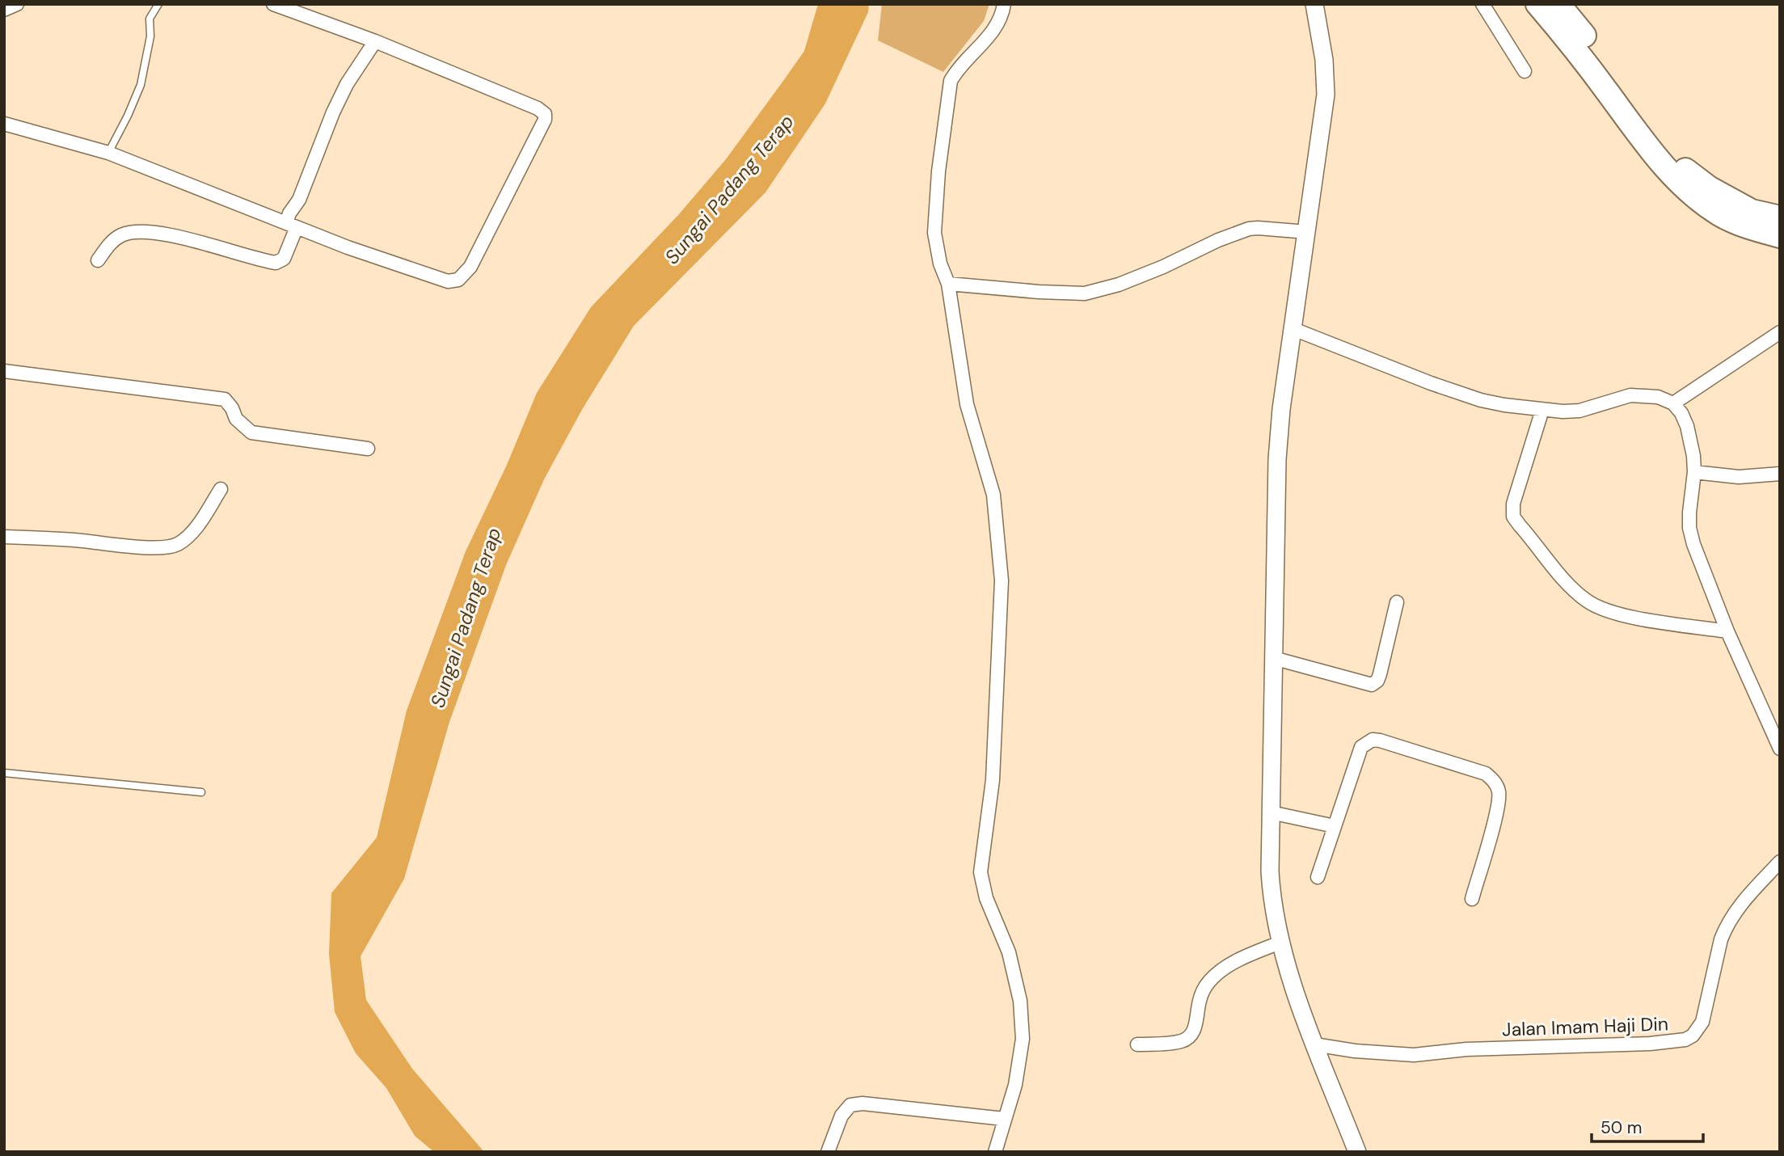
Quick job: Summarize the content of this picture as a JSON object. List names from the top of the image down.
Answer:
{
  "streets": {
    "street": ["Jalan Imam Haji Din"]
  },
  "water": ["Sungai Padang Terap"],
  "scale_bar": "50 m"
}
